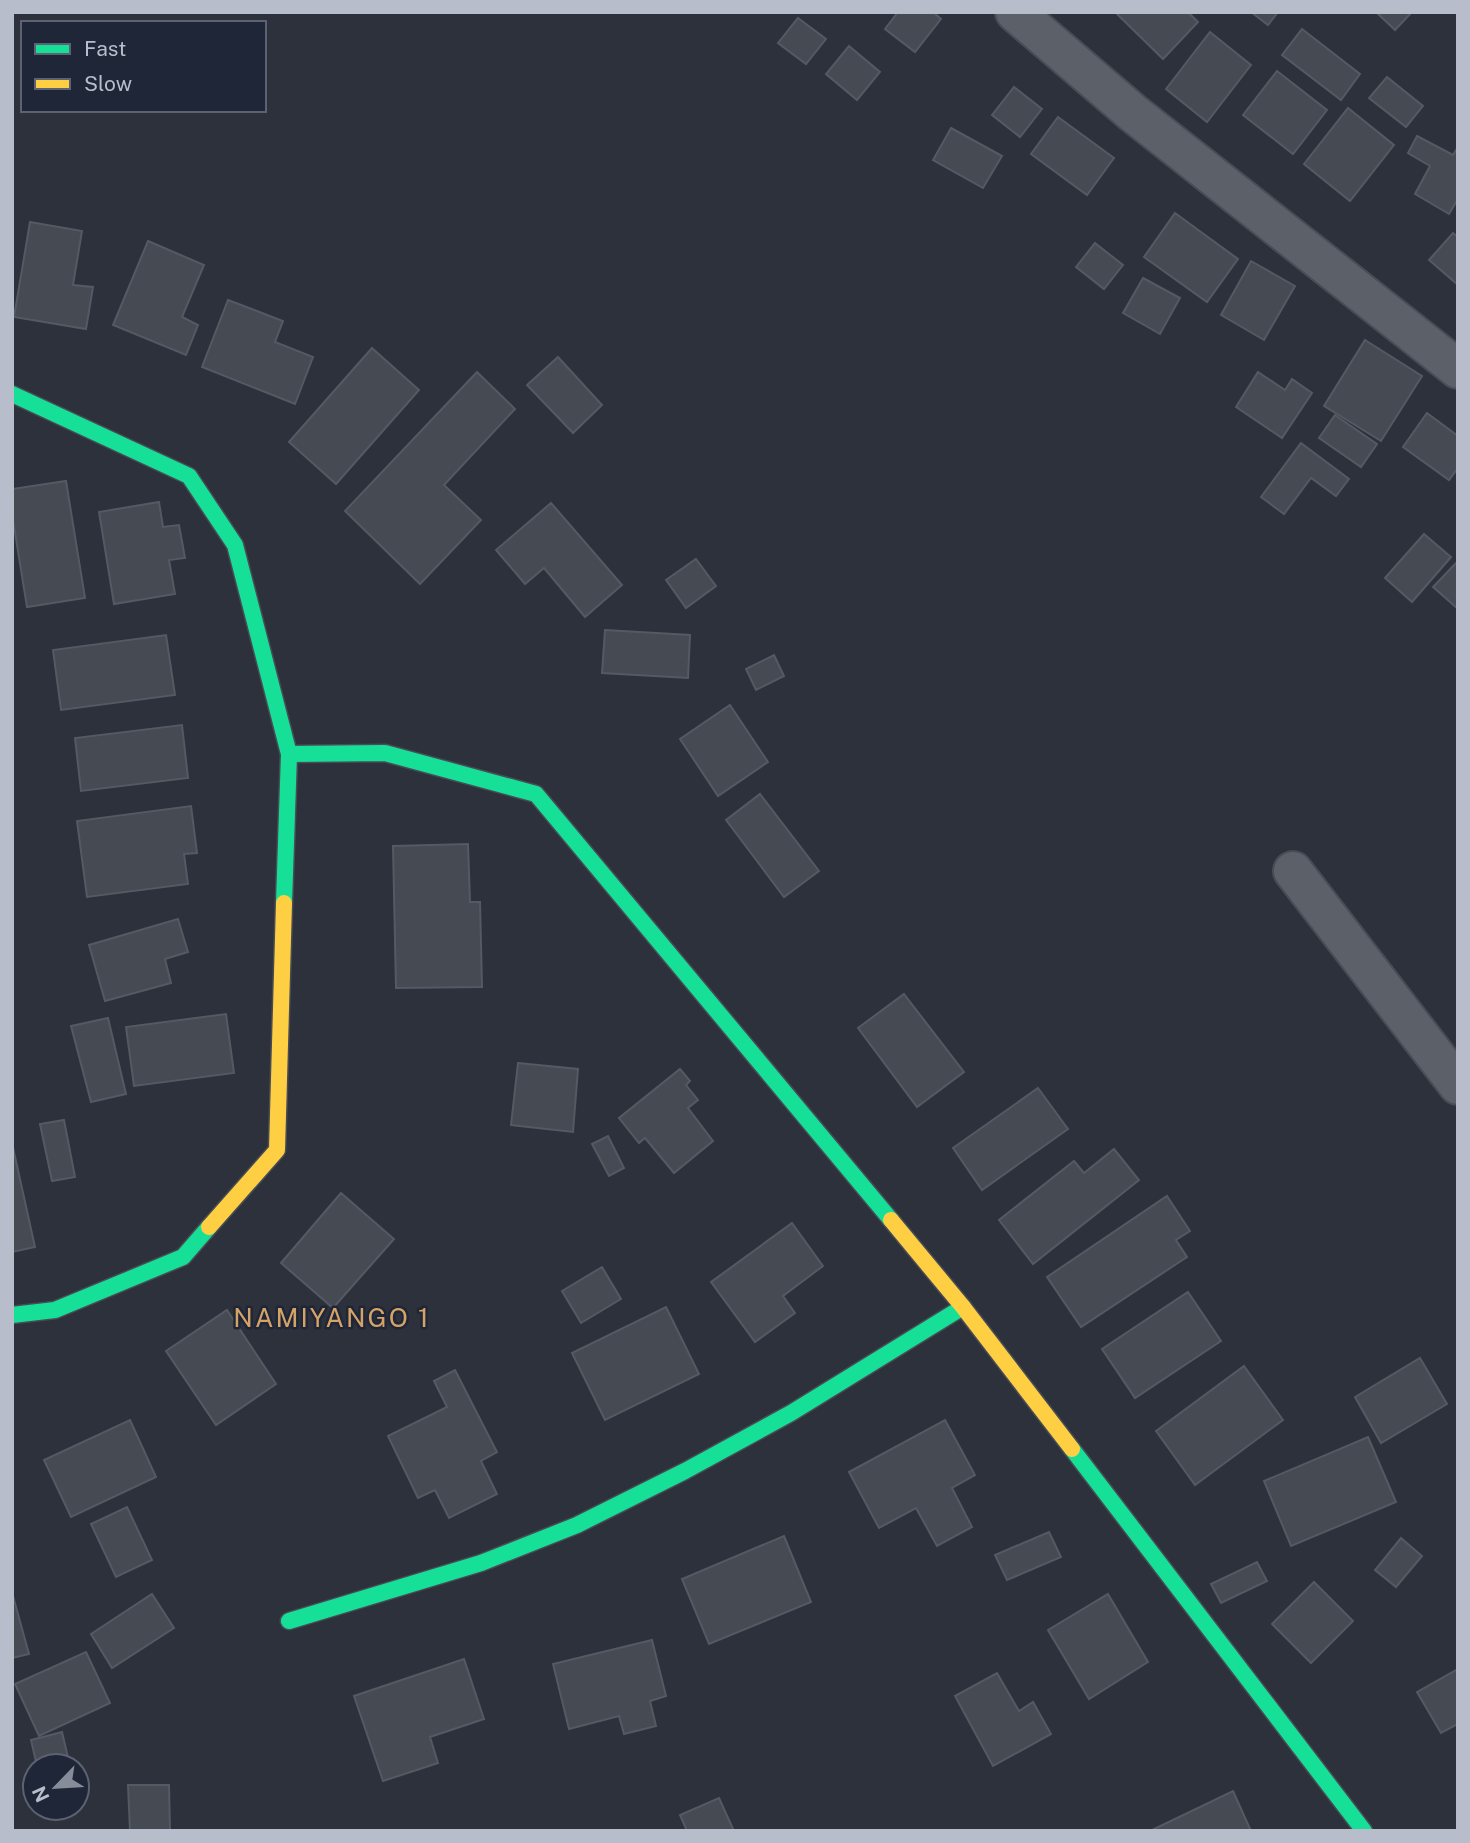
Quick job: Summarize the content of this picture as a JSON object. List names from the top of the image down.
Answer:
{
  "districts": ["NAMIYANGO 1"],
  "legend": ["Fast", "Slow"],
  "north": "bottom left"
}
